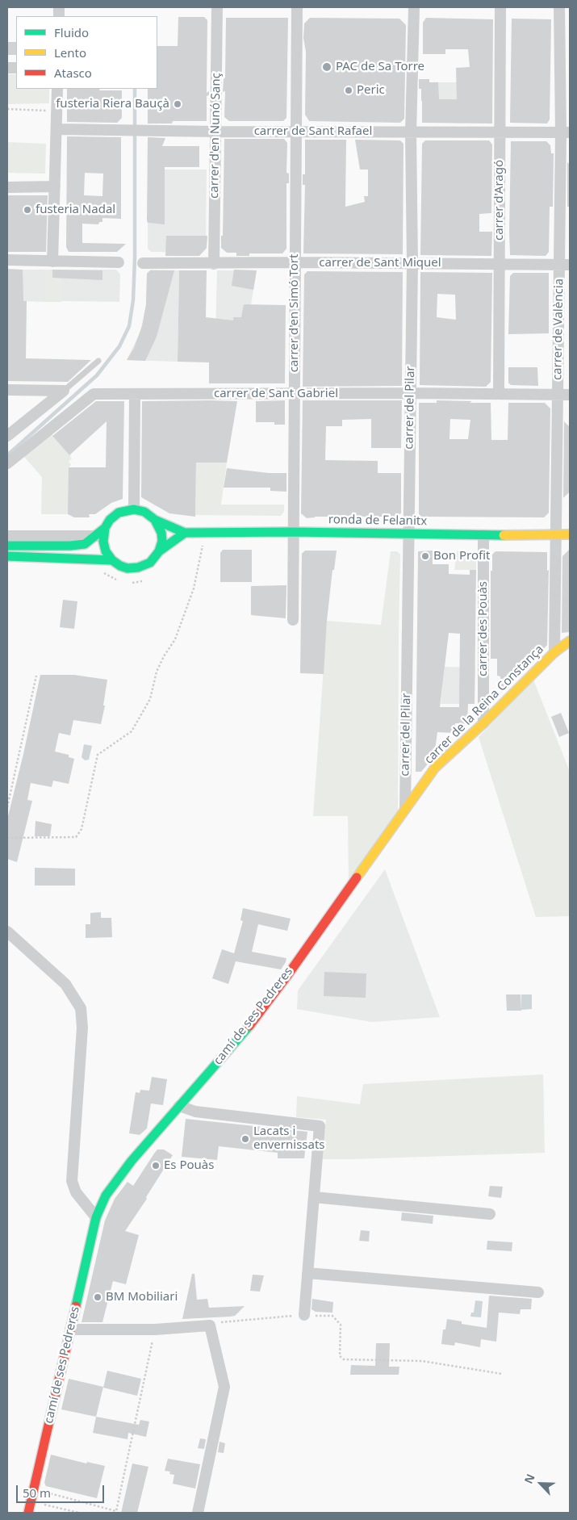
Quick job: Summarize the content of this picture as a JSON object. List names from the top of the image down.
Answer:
{
  "streets": {
    "street": [
      "carrer de Sant Rafael",
      "carrer d'en Nunó Sanç",
      "carrer d'Aragó",
      "carrer de Sant Miquel",
      "carrer d'en Simó Tort",
      "carrer de València",
      "carrer de Sant Gabriel",
      "carrer del Pilar",
      "ronda de Felanitx",
      "carrer des Pouàs",
      "carrer de la Reina Constança",
      "camí de ses Pedreres"
    ]
  },
  "crossings": [
    ["carrer de Sant Rafael", "carrer d'en Nunó Sanç"],
    ["carrer de Sant Rafael", "carrer d'Aragó"],
    ["carrer de Sant Rafael", "carrer d'en Simó Tort"],
    ["carrer de Sant Rafael", "carrer de València"],
    ["carrer de Sant Rafael", "carrer del Pilar"],
    ["carrer d'en Nunó Sanç", "carrer de Sant Miquel"],
    ["carrer d'Aragó", "carrer de Sant Miquel"],
    ["carrer d'Aragó", "carrer de Sant Gabriel"],
    ["carrer de Sant Miquel", "carrer d'en Simó Tort"],
    ["carrer de Sant Miquel", "carrer de València"],
    ["carrer de Sant Miquel", "carrer del Pilar"],
    ["carrer d'en Simó Tort", "carrer de Sant Gabriel"],
    ["carrer d'en Simó Tort", "ronda de Felanitx"],
    ["carrer de València", "carrer de Sant Gabriel"],
    ["carrer de València", "ronda de Felanitx"],
    ["carrer de València", "carrer de la Reina Constança"],
    ["carrer de Sant Gabriel", "carrer del Pilar"],
    ["carrer del Pilar", "ronda de Felanitx"],
    ["carrer del Pilar", "carrer de la Reina Constança"],
    ["carrer del Pilar", "camí de ses Pedreres"],
    ["ronda de Felanitx", "carrer des Pouàs"],
    ["carrer des Pouàs", "carrer de la Reina Constança"],
    ["carrer de la Reina Constança", "camí de ses Pedreres"]
  ],
  "places": [
    "PAC de Sa Torre",
    "Peric",
    "fusteria Riera Bauçà",
    "fusteria Nadal",
    "Bon Profit",
    "Lacats i envernissats",
    "Es Pouàs",
    "BM Mobiliari"
  ],
  "legend": ["Fluido", "Lento", "Atasco"],
  "scale_bar": "50 m",
  "north": "top left"
}
